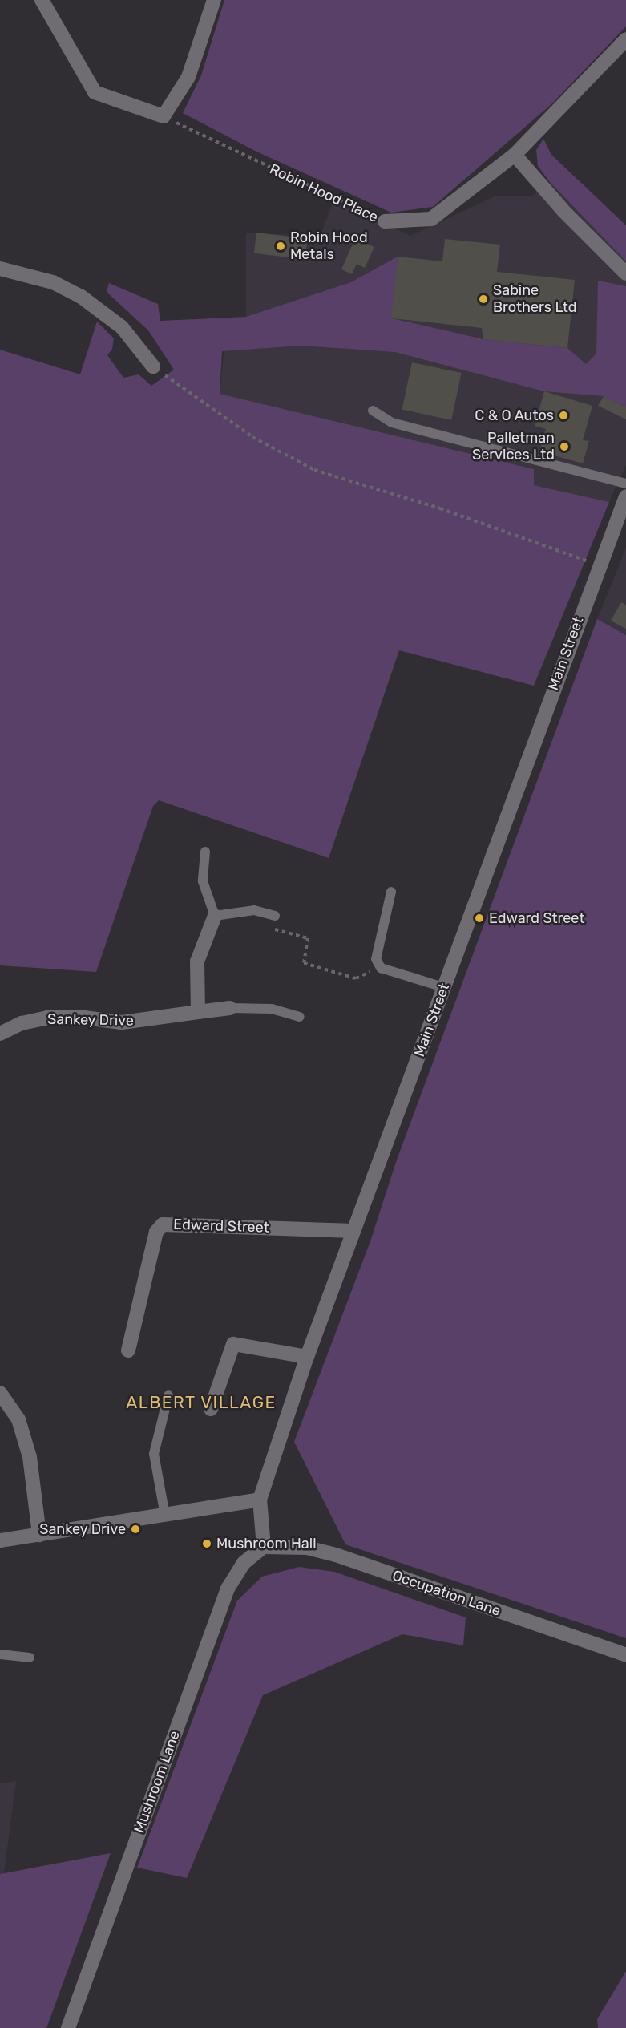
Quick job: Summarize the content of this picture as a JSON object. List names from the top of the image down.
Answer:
{
  "streets": {
    "street": [
      "Robin Hood Place",
      "Main Street",
      "Sankey Drive",
      "Edward Street",
      "Occupation Lane",
      "Mushroom Lane"
    ]
  },
  "crossings": [
    ["Main Street", "Edward Street"],
    ["Main Street", "Occupation Lane"],
    ["Main Street", "Mushroom Lane"],
    ["Occupation Lane", "Mushroom Lane"]
  ],
  "districts": ["ALBERT VILLAGE"],
  "places": [
    "Robin Hood Metals",
    "Sabine Brothers Ltd",
    "C & O Autos",
    "Palletman Services Ltd",
    "Edward Street",
    "Sankey Drive",
    "Mushroom Hall"
  ]
}
